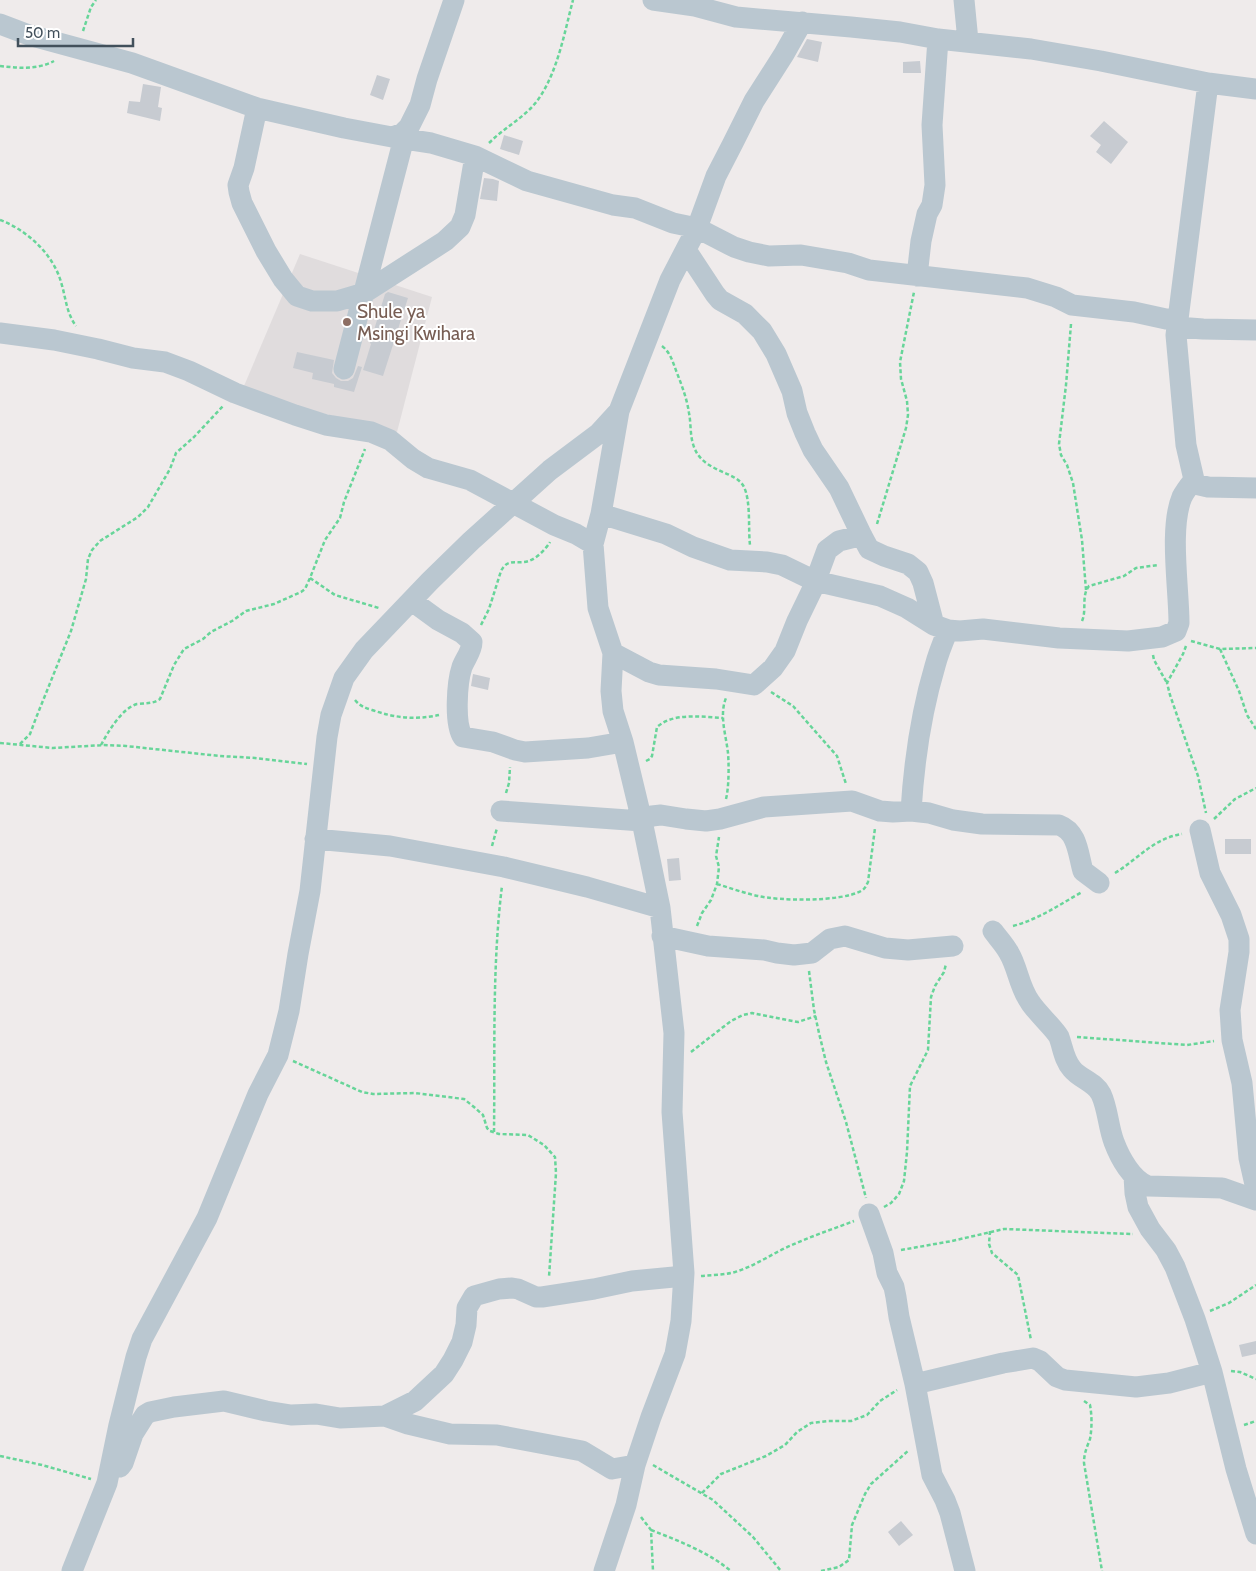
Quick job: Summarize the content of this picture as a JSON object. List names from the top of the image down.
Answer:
{
  "places": ["Shule ya Msingi Kwihara"],
  "scale_bar": "50 m"
}
